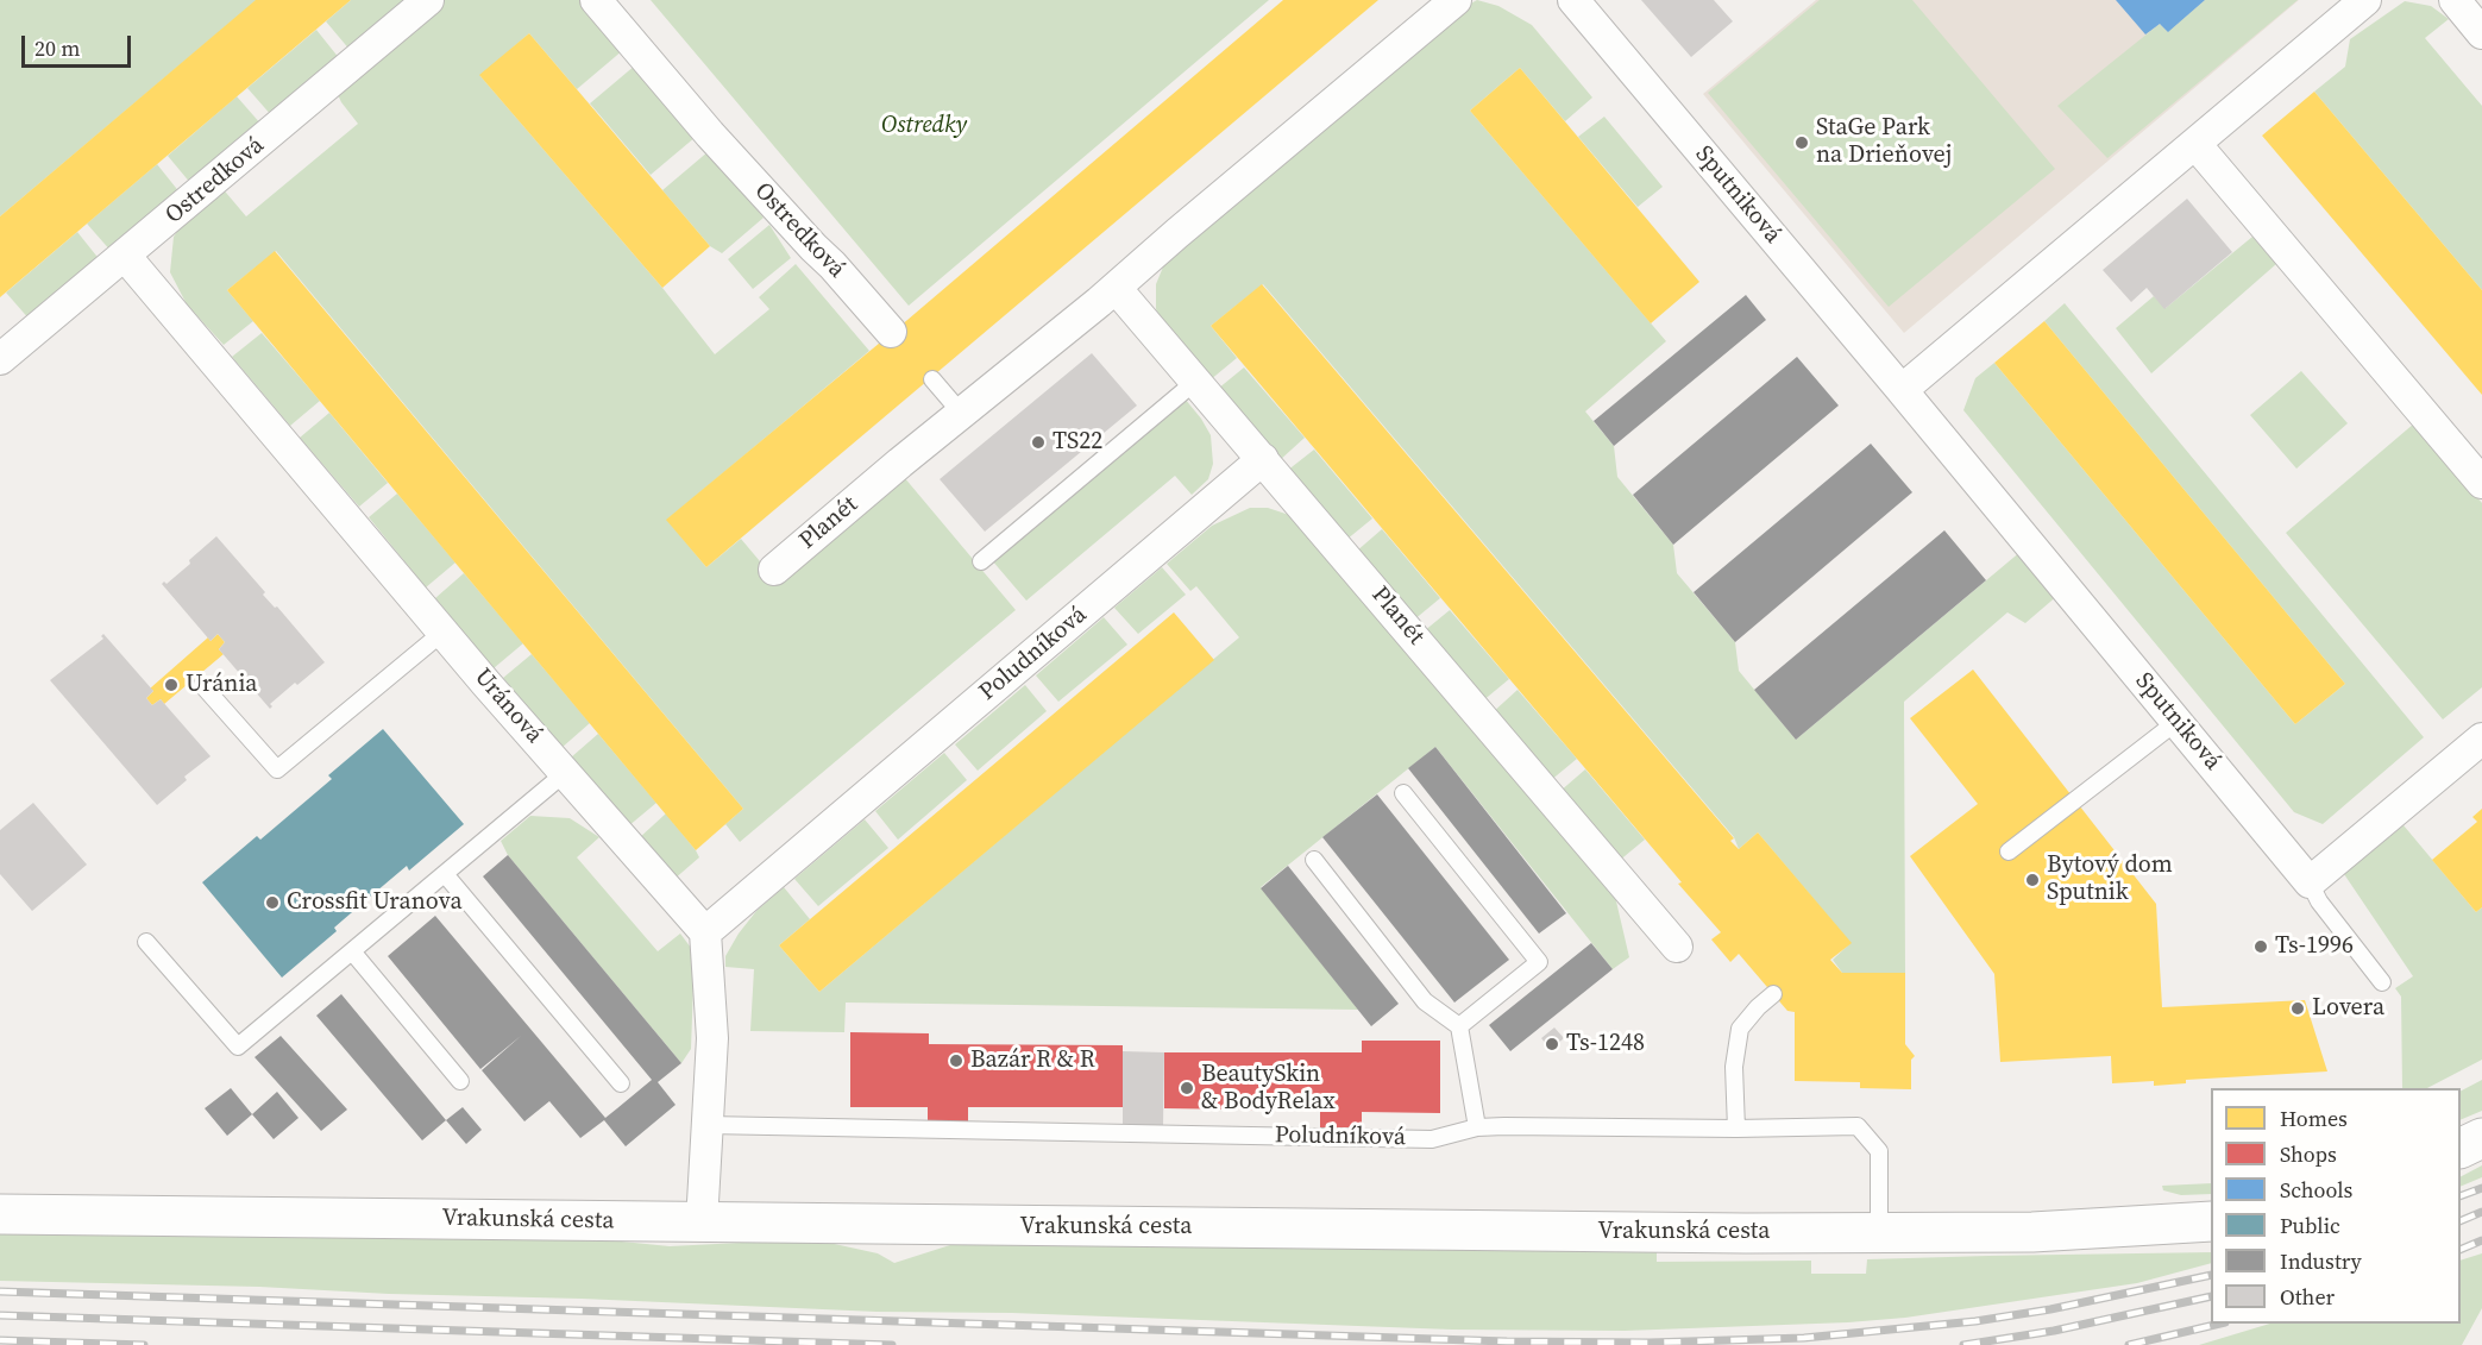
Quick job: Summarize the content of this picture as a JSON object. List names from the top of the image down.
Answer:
{
  "streets": {
    "main road": ["Vrakunská cesta"],
    "street": [
      "Ostredková",
      "Sputniková",
      "Planét",
      "Poludníková",
      "Uránová"
    ]
  },
  "crossings": [
    ["Ostredková", "Uránová"],
    ["Planét", "Poludníková"],
    ["Poludníková", "Uránová"],
    ["Poludníková", "Vrakunská cesta"]
  ],
  "parks": ["Ostredky"],
  "places": [
    "StaGe Park na Drieňovej",
    "TS22",
    "Uránia",
    "Bytový dom Sputnik",
    "Crossfit Uranova",
    "Ts-1996",
    "Lovera",
    "Ts-1248",
    "Bazár R & R",
    "BeautySkin & BodyRelax"
  ],
  "legend": [
    "Homes",
    "Shops",
    "Schools",
    "Public",
    "Industry",
    "Other"
  ],
  "scale_bar": "20 m"
}
